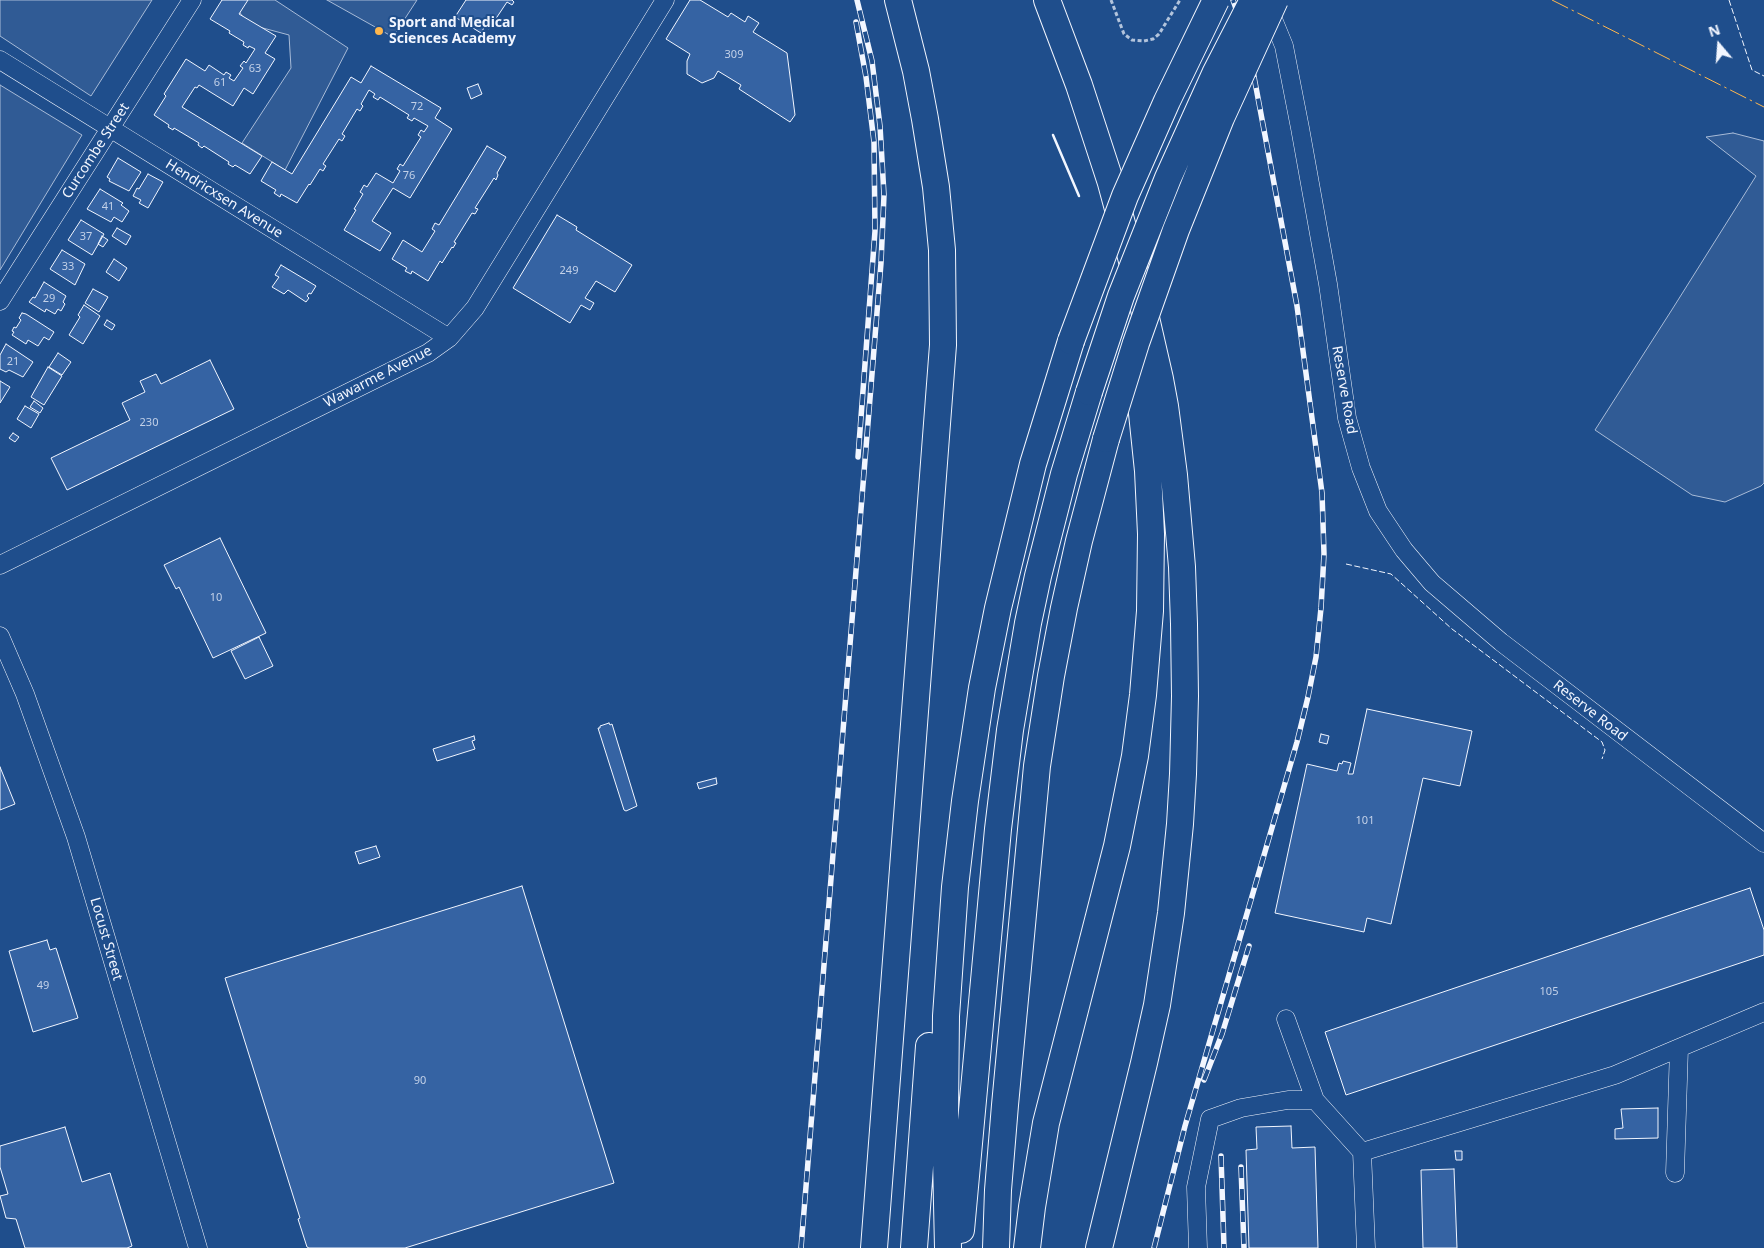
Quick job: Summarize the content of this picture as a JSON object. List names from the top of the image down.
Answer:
{
  "streets": {
    "street": [
      "Curcombe Street",
      "Hendricxsen Avenue",
      "Wawarme Avenue",
      "Reserve Road",
      "Locust Street"
    ]
  },
  "crossings": [
    ["Curcombe Street", "Hendricxsen Avenue"],
    ["Hendricxsen Avenue", "Wawarme Avenue"]
  ],
  "places": ["Sport and Medical Sciences Academy"],
  "house_numbers": [
    "309",
    "63",
    "61",
    "72",
    "76",
    "41",
    "37",
    "33",
    "249",
    "29",
    "21",
    "230",
    "10",
    "101",
    "49",
    "105",
    "90"
  ],
  "north": "top"
}
